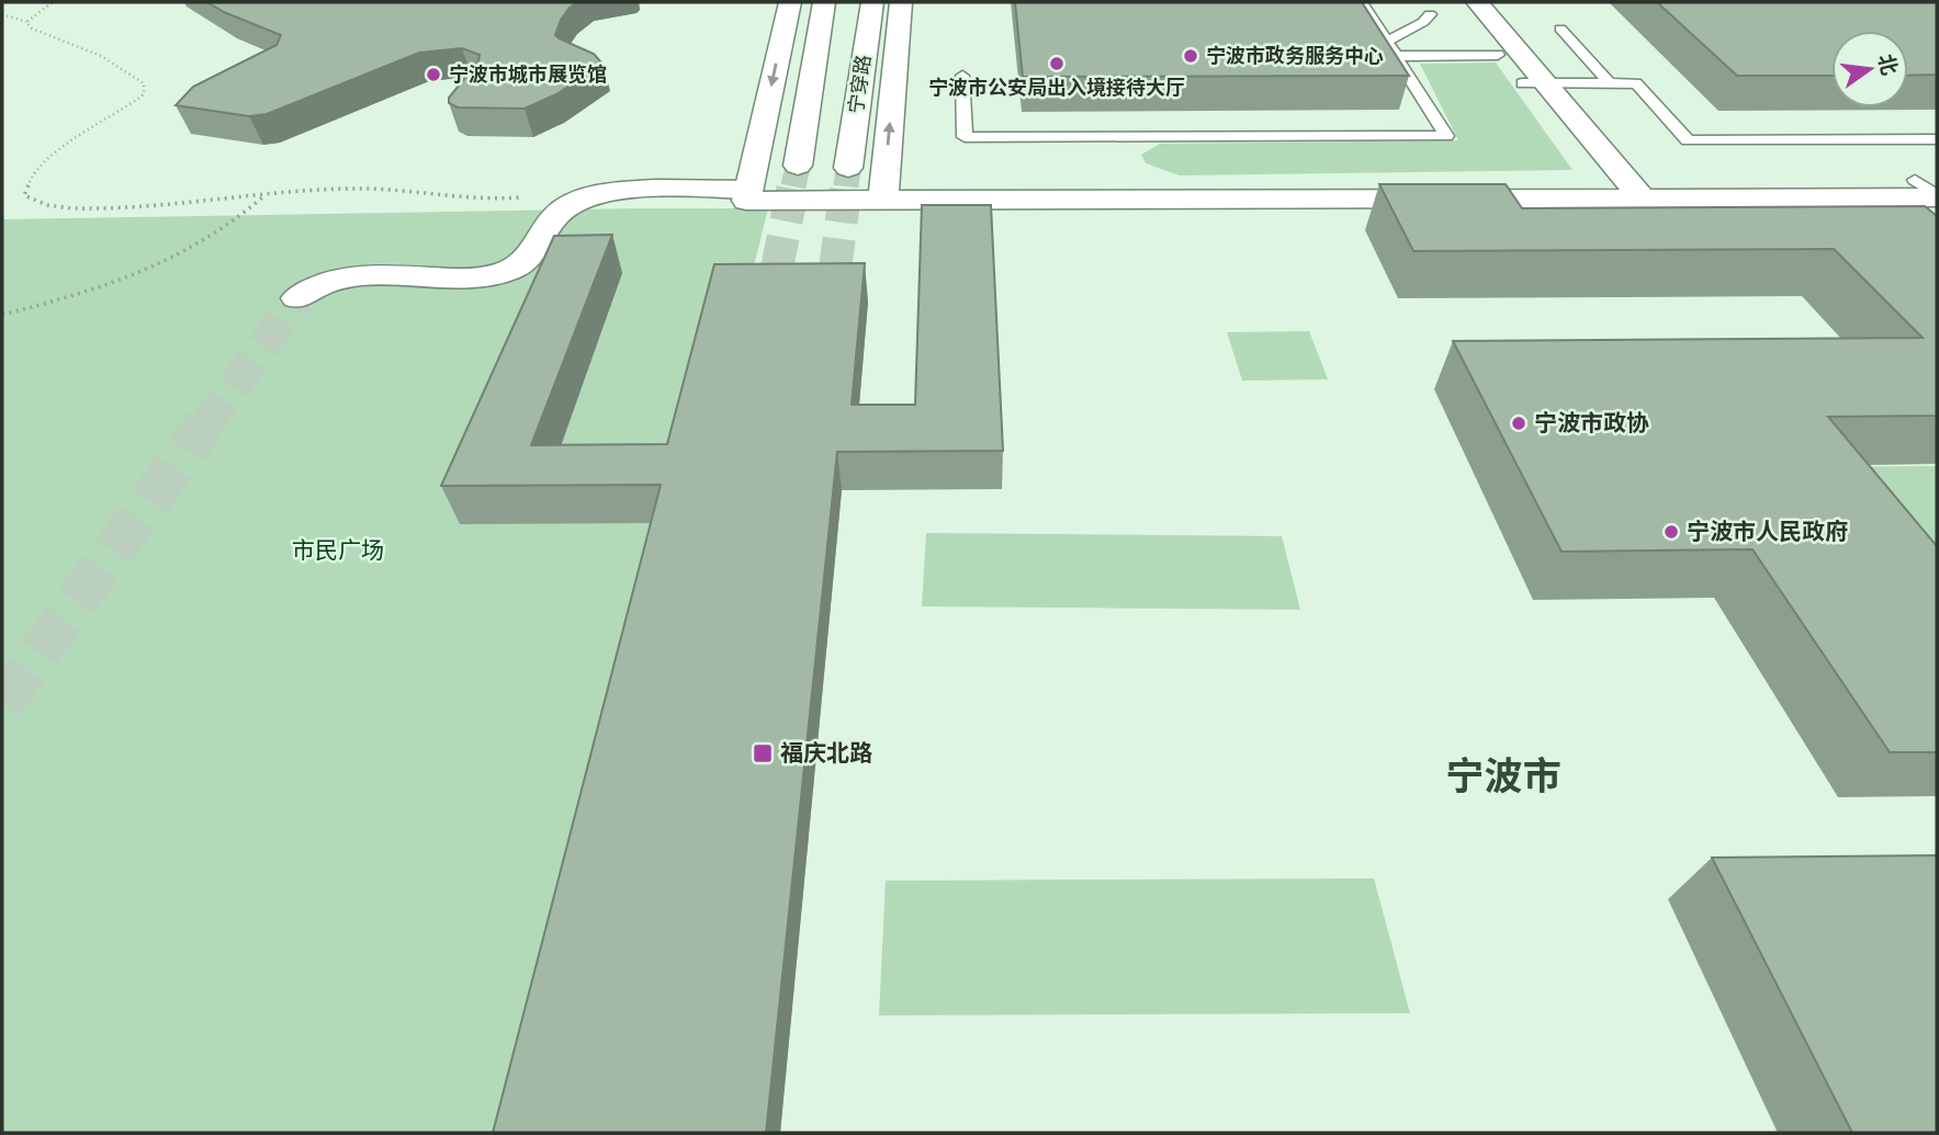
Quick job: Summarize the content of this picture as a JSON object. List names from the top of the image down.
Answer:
{
  "streets": {
    "street": ["宁穿路"]
  },
  "districts": ["宁波市"],
  "parks": ["市民广场"],
  "places": {
    "other": [
      "宁波市政务服务中心",
      "宁波市公安局出入境接待大厅",
      "宁波市城市展览馆",
      "宁波市政协",
      "宁波市人民政府"
    ],
    "transit": ["福庆北路"]
  },
  "north": "right"
}
